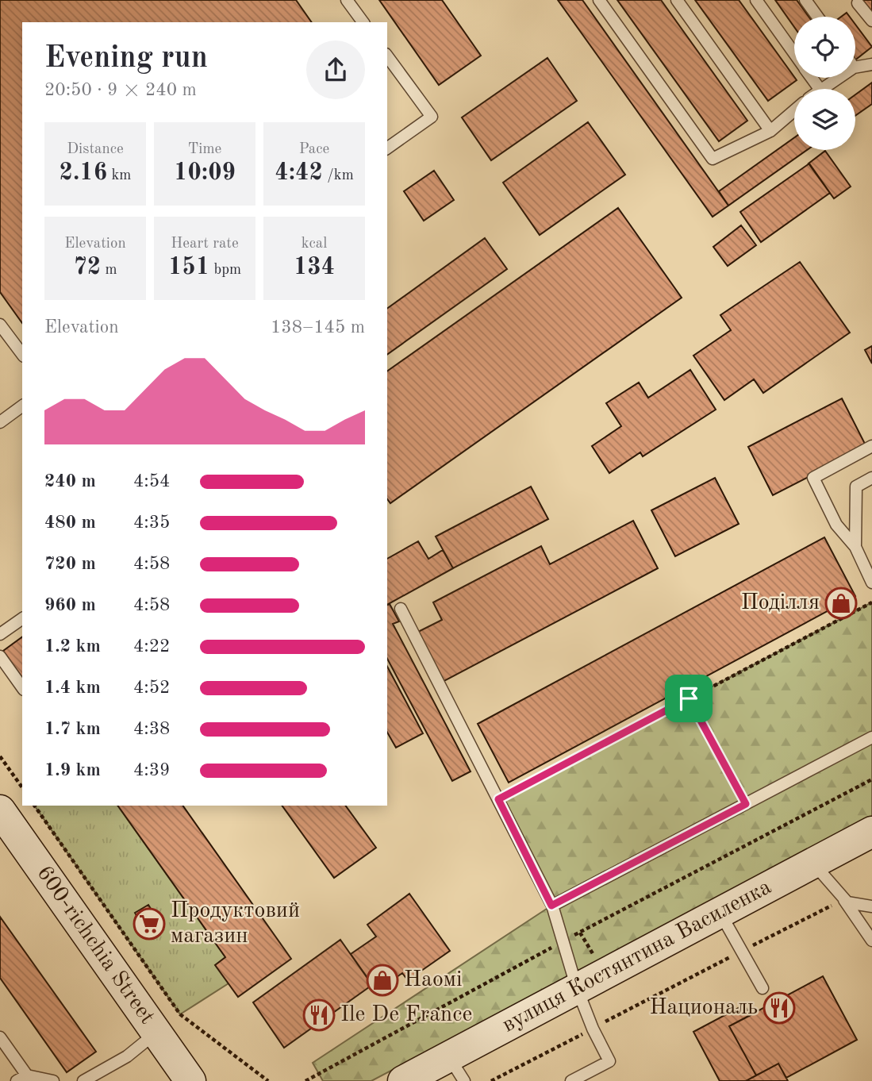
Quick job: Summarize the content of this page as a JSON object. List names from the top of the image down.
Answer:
{
  "streets": {
    "street": ["600-richchia Street", "вулиця Костянтина Василенка"]
  },
  "places": {
    "shop": ["Поділля", "Наомі"],
    "supermarket": ["Продуктовий магазин"],
    "restaurant": ["Националь", "Ile De France"]
  },
  "page": {
    "heading": ["Evening run", "20:50 · 9 × 240 m"],
    "stats": [
      ["Distance", "2.16 km"],
      ["Time", "10:09"],
      ["Pace", "4:42 /km"],
      ["Elevation", "72 m"],
      ["Heart rate", "151 bpm"],
      ["kcal", "134"]
    ],
    "chart": ["Elevation", "138–145 m"],
    "list": [
      {
        "name": "240 m",
        "note": "4:54"
      },
      {
        "name": "480 m",
        "note": "4:35"
      },
      {
        "name": "720 m",
        "note": "4:58"
      },
      {
        "name": "960 m",
        "note": "4:58"
      },
      {
        "name": "1.2 km",
        "note": "4:22"
      },
      {
        "name": "1.4 km",
        "note": "4:52"
      },
      {
        "name": "1.7 km",
        "note": "4:38"
      },
      {
        "name": "1.9 km",
        "note": "4:39"
      }
    ]
  }
}
